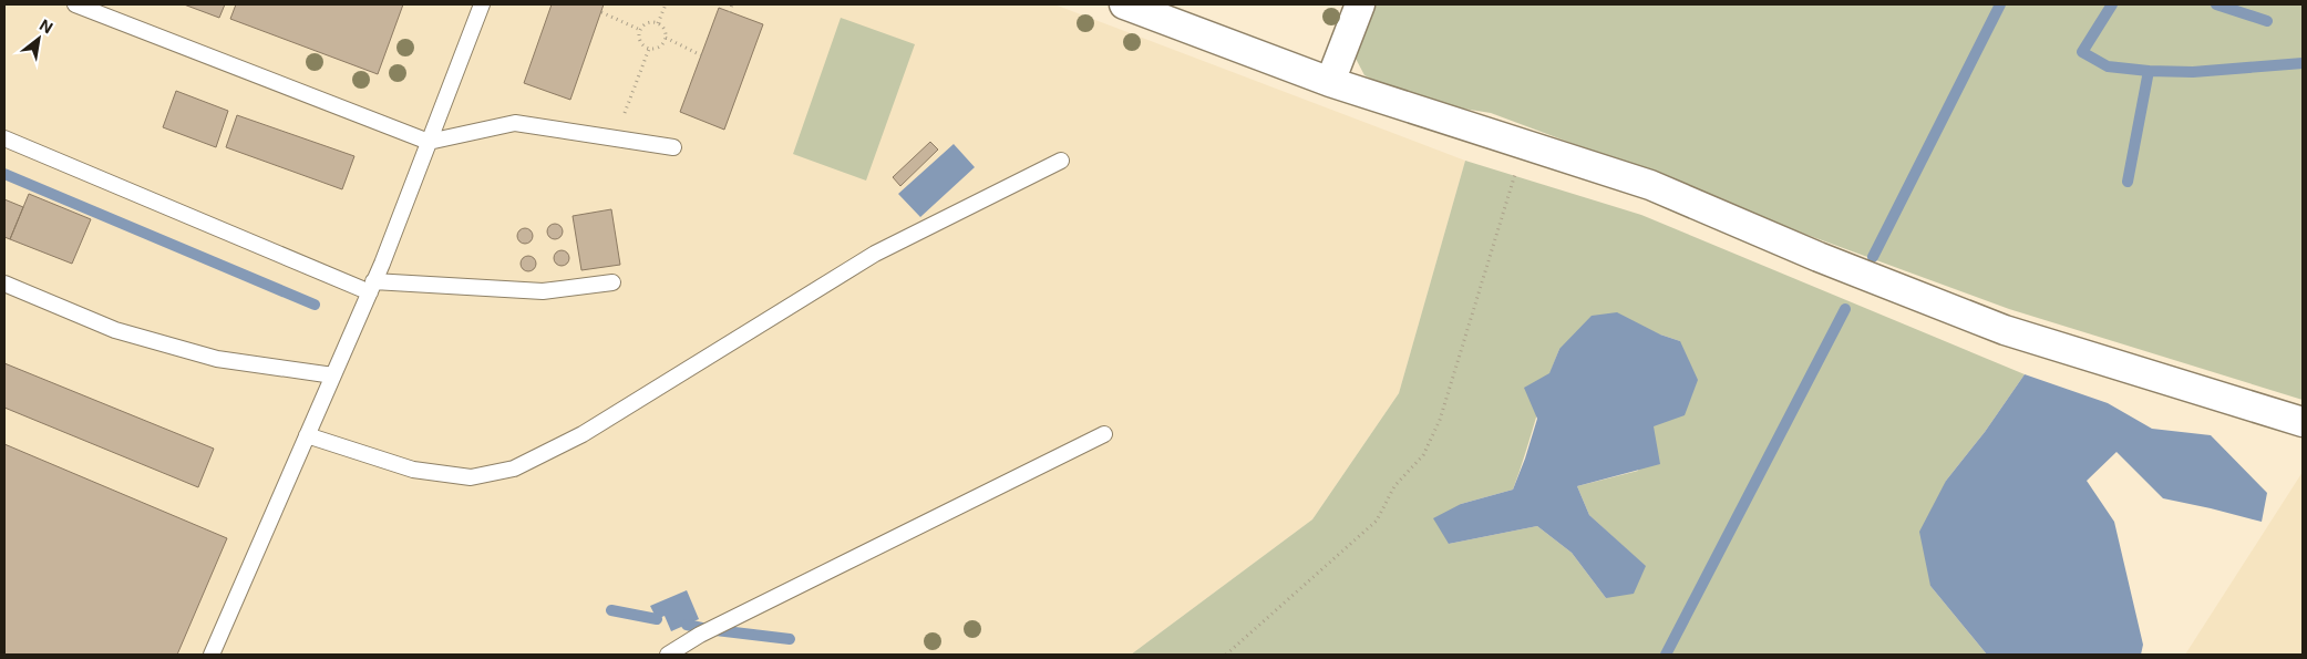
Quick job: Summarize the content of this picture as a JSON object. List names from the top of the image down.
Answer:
{
  "north": "top right"
}
